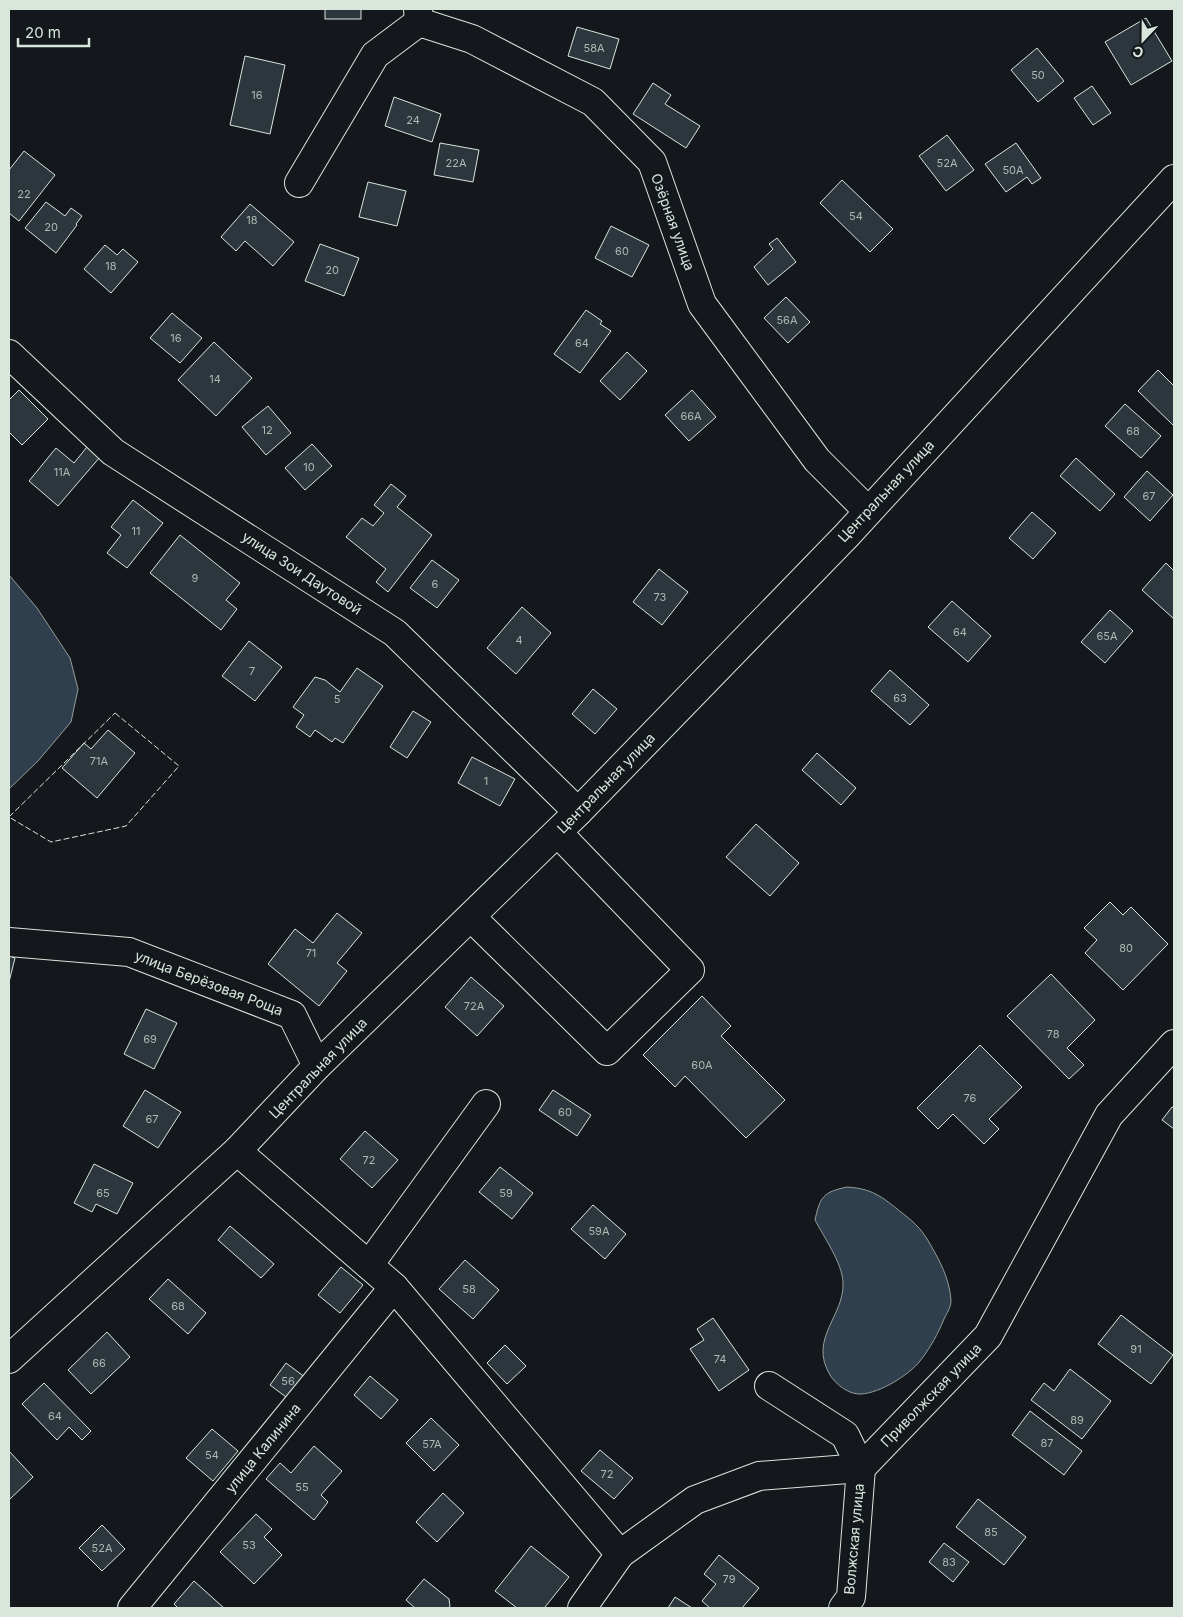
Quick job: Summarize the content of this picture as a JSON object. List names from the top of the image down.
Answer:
{
  "streets": {
    "street": [
      "Озёрная улица",
      "Центральная улица",
      "улица Зои Даутовой",
      "улица Берёзовая Роща",
      "Приволжская улица",
      "улица Калинина",
      "Волжская улица"
    ]
  },
  "crossings": [
    ["Озёрная улица", "Центральная улица"],
    ["Центральная улица", "улица Зои Даутовой"],
    ["Центральная улица", "улица Берёзовая Роща"],
    ["Приволжская улица", "Волжская улица"]
  ],
  "house_numbers": [
    "58А",
    "50",
    "16",
    "24",
    "22А",
    "52А",
    "50А",
    "22",
    "54",
    "18",
    "20",
    "60",
    "18",
    "20",
    "56А",
    "16",
    "64",
    "14",
    "66А",
    "12",
    "68",
    "10",
    "11А",
    "67",
    "11",
    "9",
    "6",
    "73",
    "64",
    "65А",
    "4",
    "7",
    "63",
    "5",
    "71А",
    "1",
    "80",
    "71",
    "72А",
    "78",
    "69",
    "60А",
    "76",
    "60",
    "67",
    "72",
    "65",
    "59",
    "59А",
    "58",
    "68",
    "91",
    "74",
    "66",
    "56",
    "64",
    "89",
    "87",
    "57А",
    "54",
    "72",
    "55",
    "85",
    "53",
    "52А",
    "83",
    "79"
  ],
  "scale_bar": "20 m",
  "north": "bottom"
}
